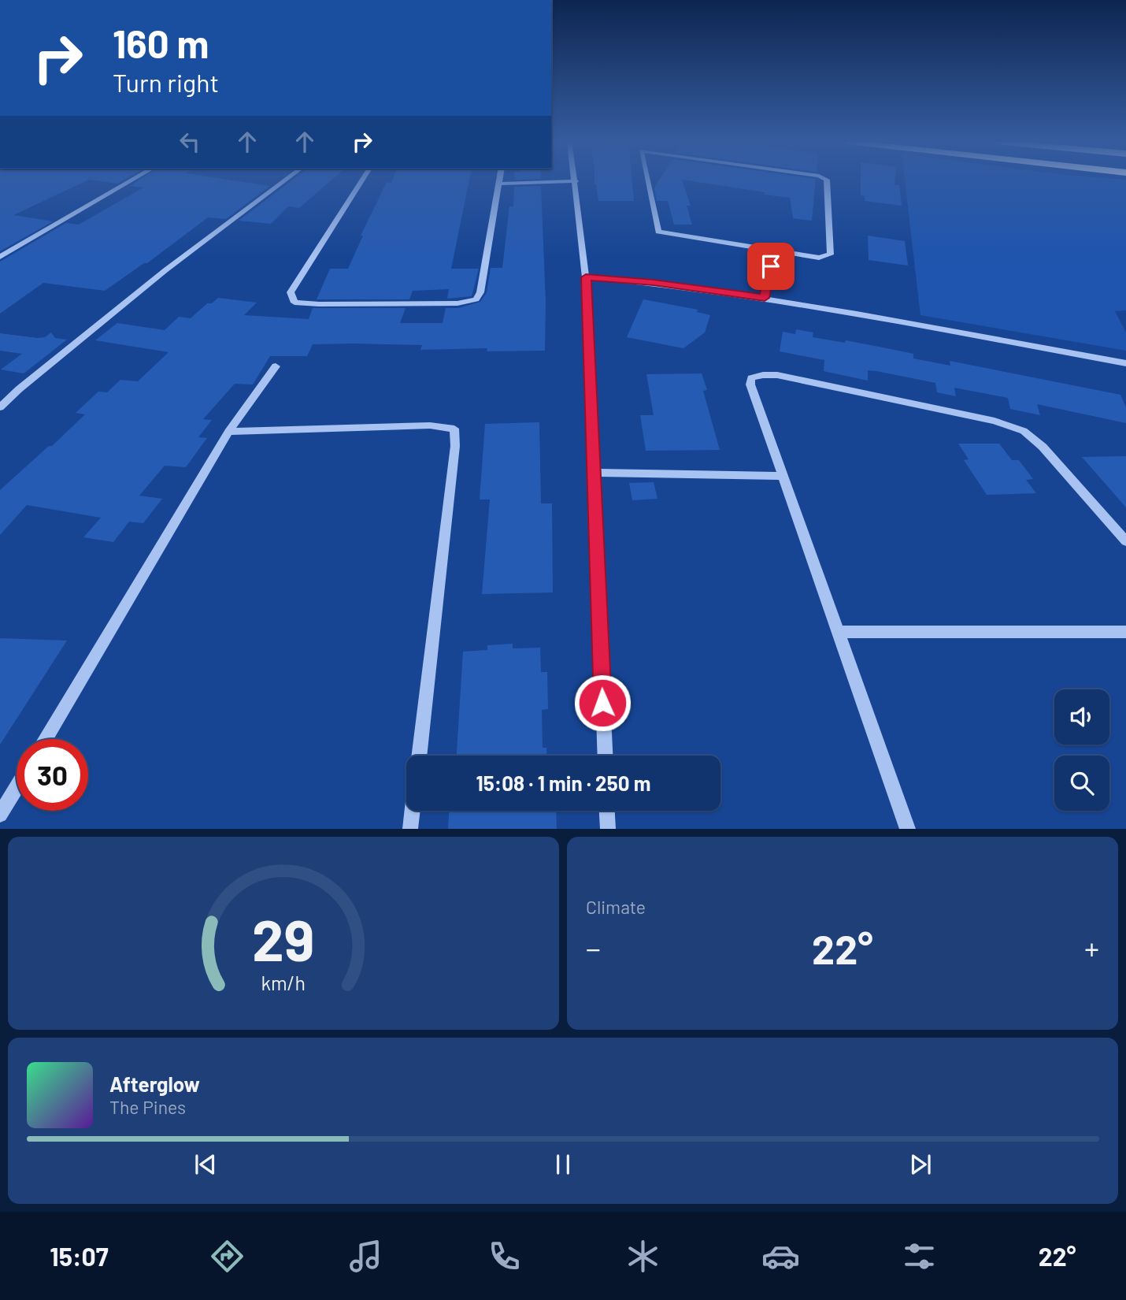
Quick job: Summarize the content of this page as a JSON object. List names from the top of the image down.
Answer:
{
  "page": {
    "turn": ["160 m", "Turn right"],
    "limit": "30",
    "trip": "15:08 · 1 min · 250 m",
    "tile": "Climate",
    "heat": ["−", "22°", "+"],
    "song": ["Afterglow", "The Pines"],
    "tabs": ["15:07", "22°"],
    "gauge": ["29", "km/h"]
  }
}
